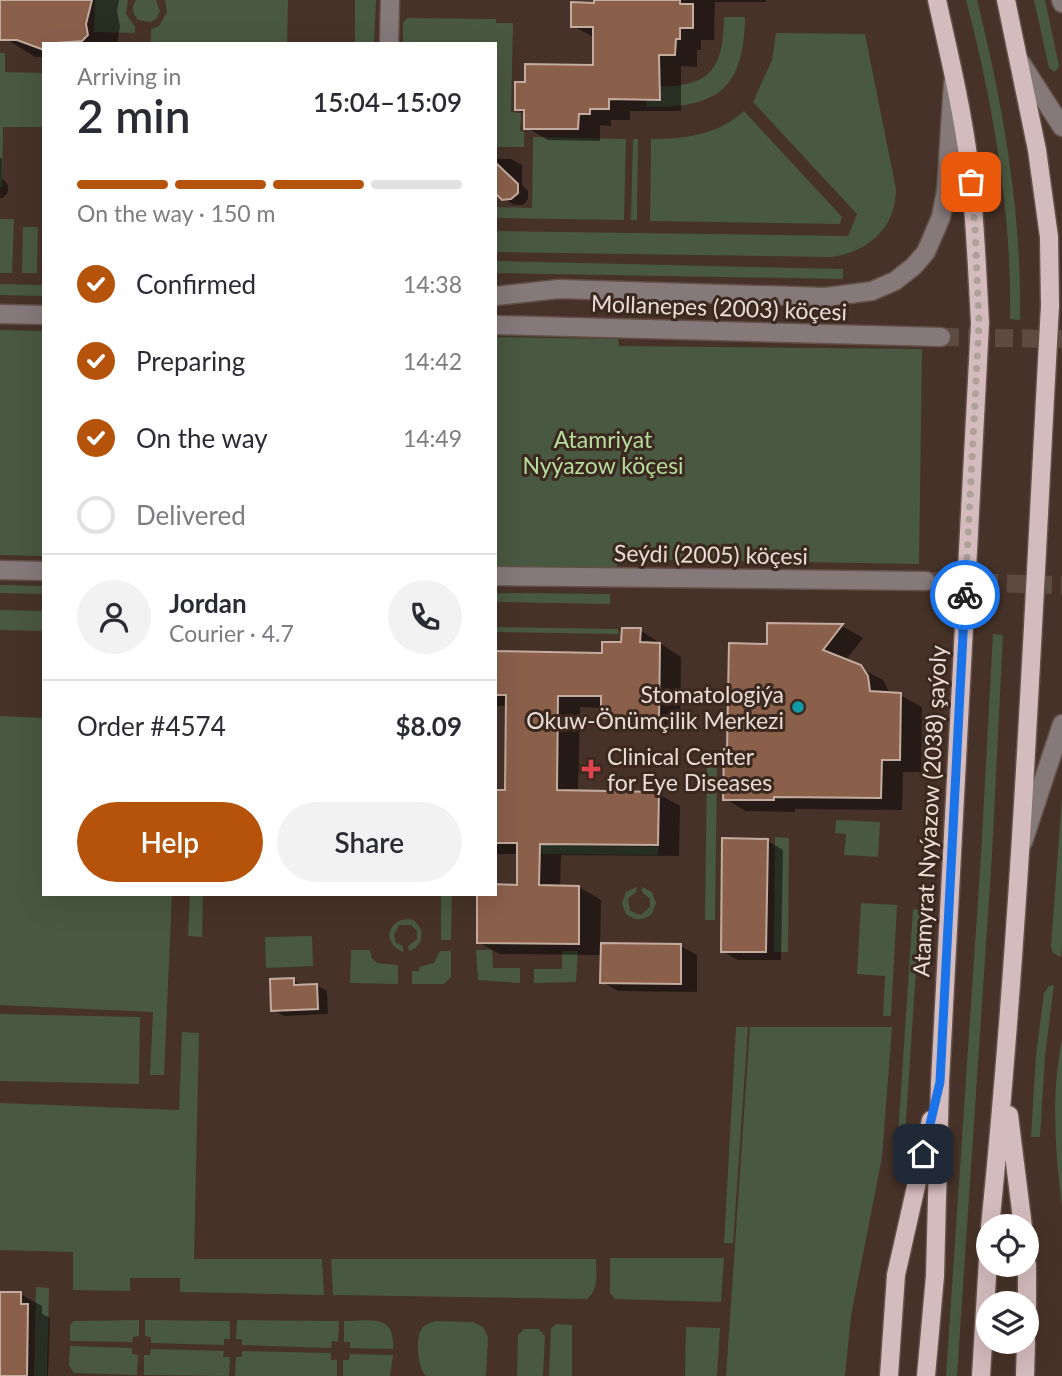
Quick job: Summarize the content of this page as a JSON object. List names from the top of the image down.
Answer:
{
  "streets": {
    "main road": ["Atamyrat Nyýazow (2038) şaýoly"],
    "street": ["Mollanepes (2003) köçesi", "Seýdi (2005) köçesi"]
  },
  "parks": ["Atamriyat Nyýazow köçesi"],
  "places": {
    "other": ["Stomatologiýa Okuw-Önümçilik Merkezi"],
    "health": ["Clinical Center for Eye Diseases"]
  },
  "page": {
    "heading": ["2 min", "Arriving in", "15:04–15:09"],
    "panel": [
      "Jordan",
      "Courier · 4.7",
      "Order #4574",
      "$8.09"
    ],
    "bar": "On the way · 150 m",
    "list": [
      ["Confirmed", "14:38"],
      ["Preparing", "14:42"],
      ["On the way", "14:49"],
      "Delivered"
    ],
    "buttons": ["Help", "Share"]
  }
}
